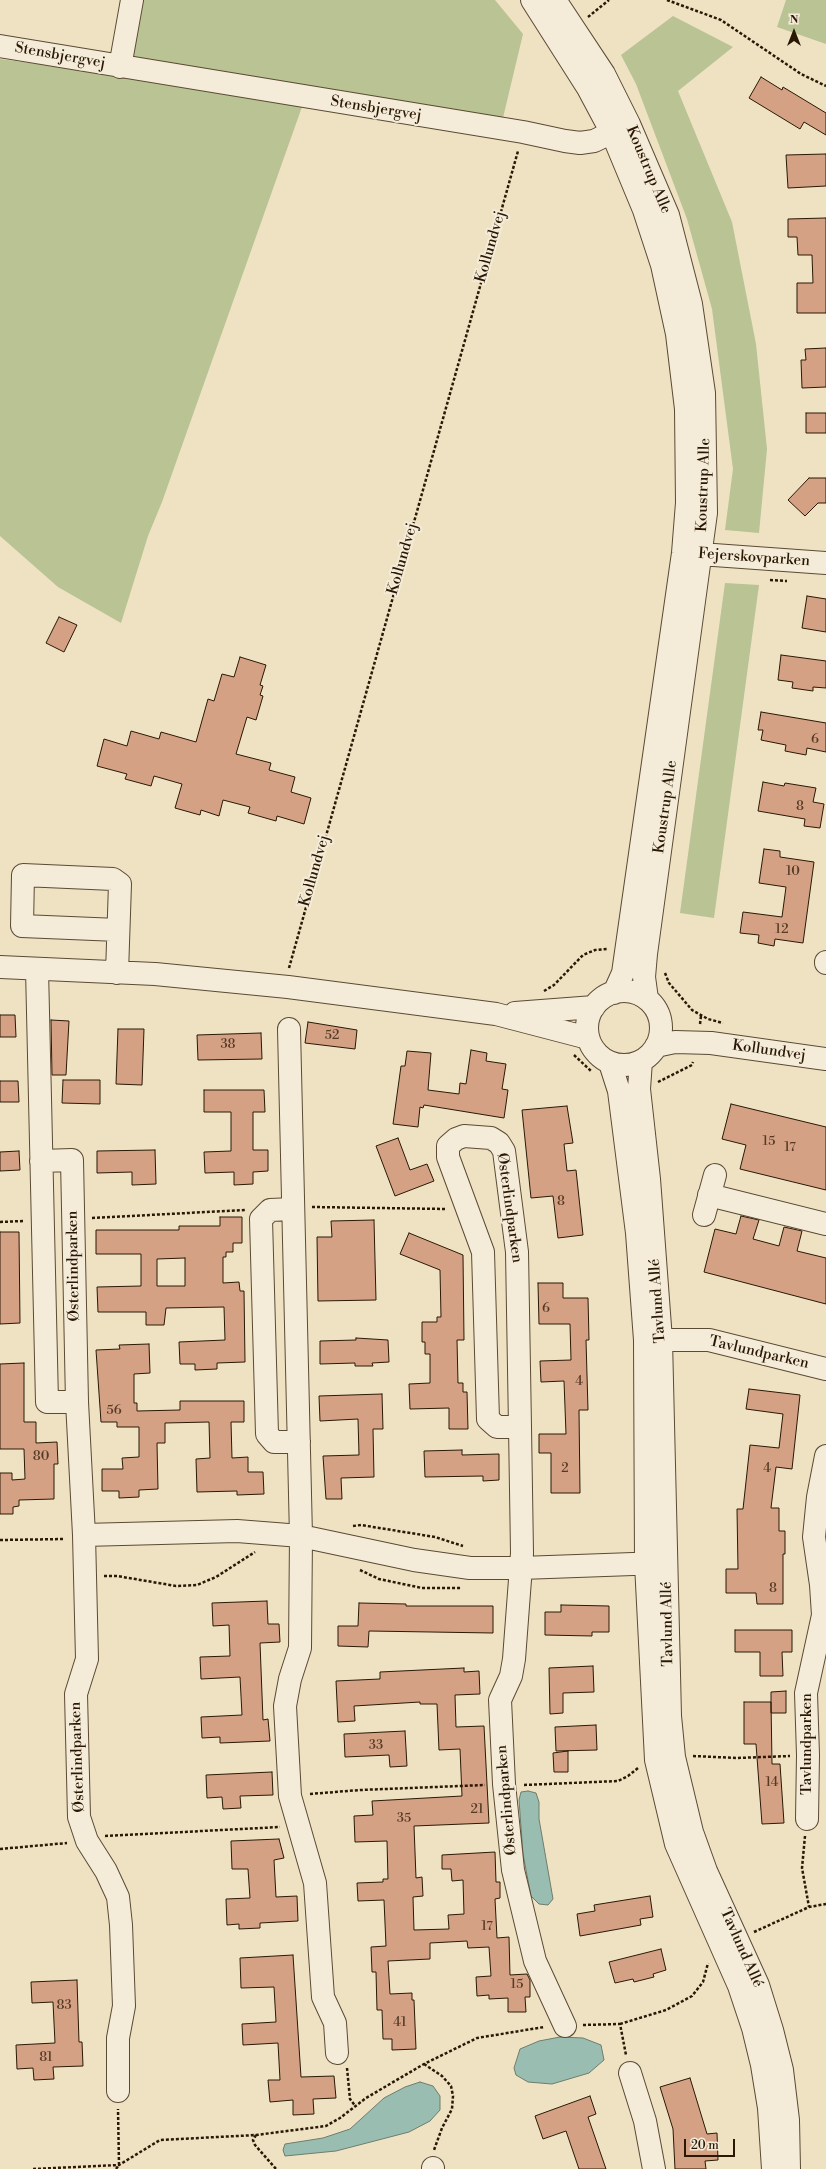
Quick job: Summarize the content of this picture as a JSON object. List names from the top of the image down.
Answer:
{
  "streets": {
    "street": [
      "Stensbjergvej",
      "Koustrup Alle",
      "Kollundvej",
      "Fejerskovparken",
      "Østerlindparken",
      "Tavlund Allé",
      "Tavlundparken"
    ]
  },
  "crossings": [
    ["Stensbjergvej", "Koustrup Alle"],
    ["Stensbjergvej", "Kollundvej"],
    ["Koustrup Alle", "Kollundvej"],
    ["Koustrup Alle", "Fejerskovparken"],
    ["Koustrup Alle", "Tavlund Allé"],
    ["Kollundvej", "Tavlund Allé"],
    ["Tavlund Allé", "Tavlundparken"]
  ],
  "house_numbers": [
    "6",
    "8",
    "10",
    "12",
    "52",
    "38",
    "15",
    "17",
    "8",
    "6",
    "4",
    "56",
    "80",
    "2",
    "4",
    "8",
    "33",
    "14",
    "21",
    "35",
    "17",
    "15",
    "83",
    "41",
    "81"
  ],
  "scale_bar": "20 m",
  "north": "top"
}
